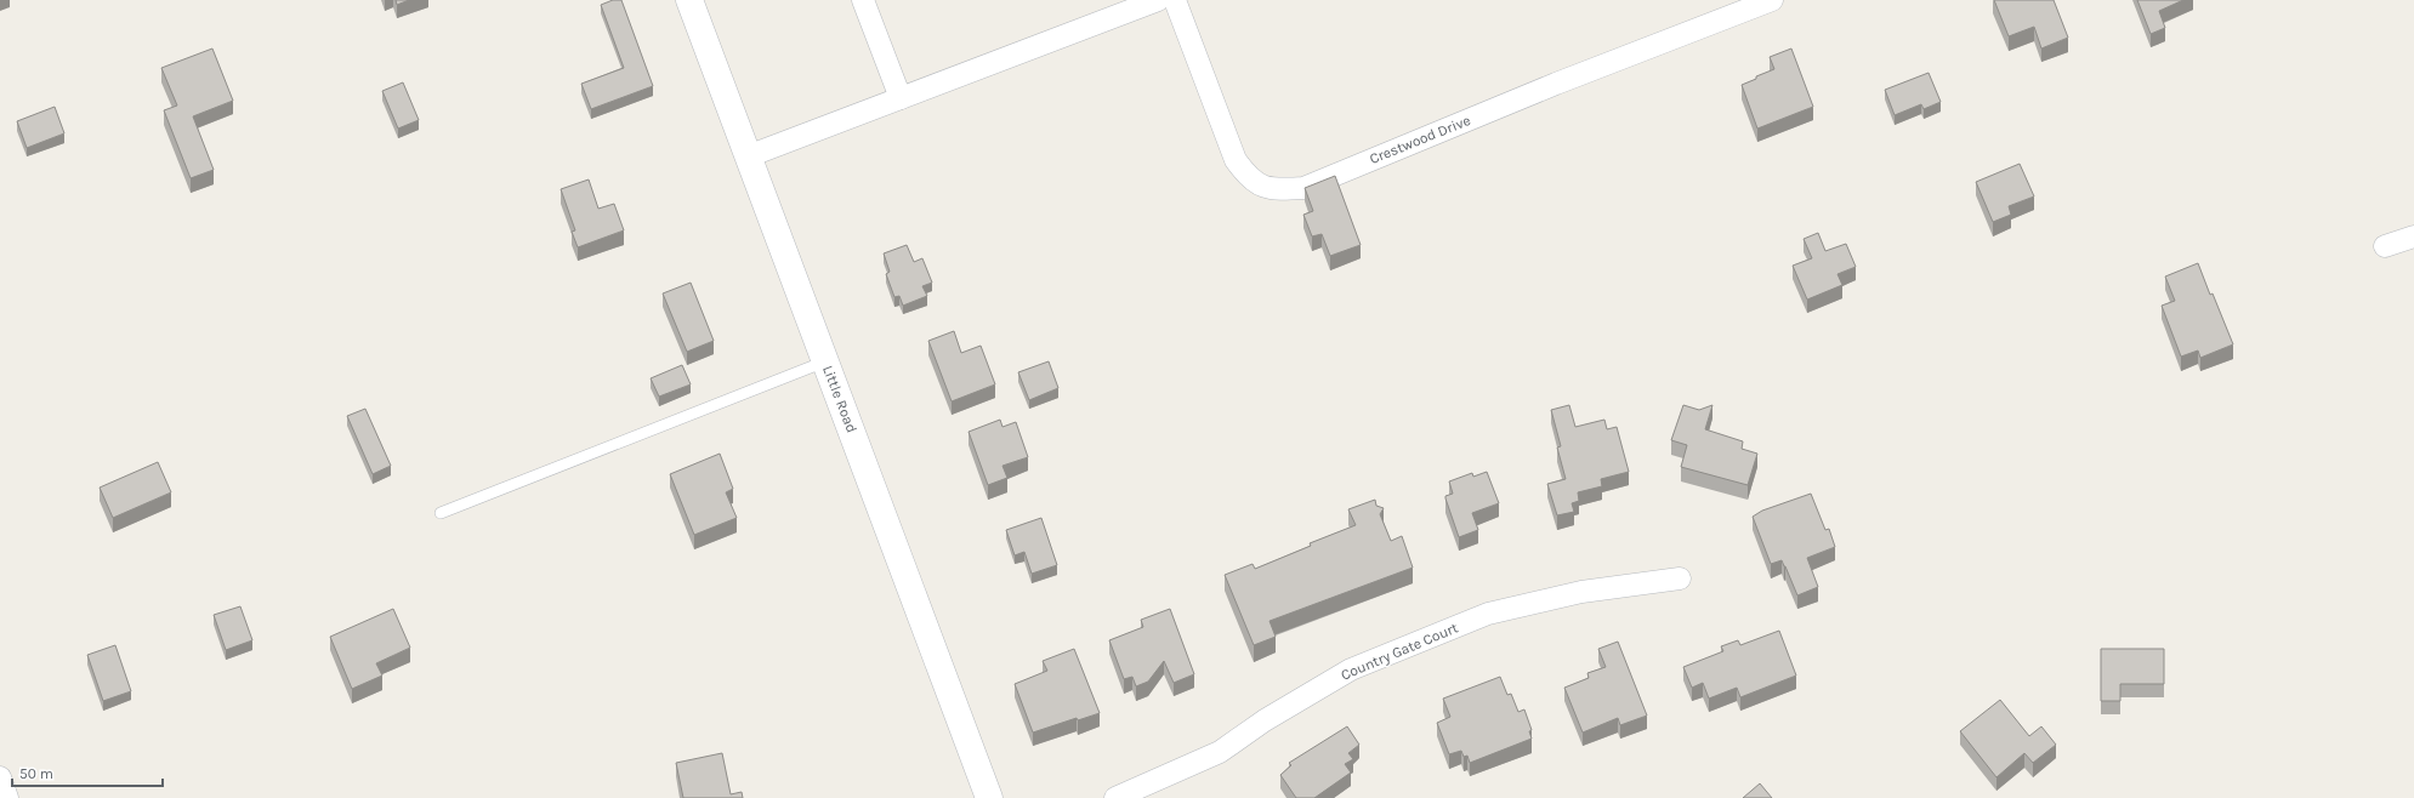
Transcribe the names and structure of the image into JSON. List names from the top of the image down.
{
  "streets": {
    "street": ["Crestwood Drive", "Little Road", "Country Gate Court"]
  },
  "scale_bar": "50 m"
}
